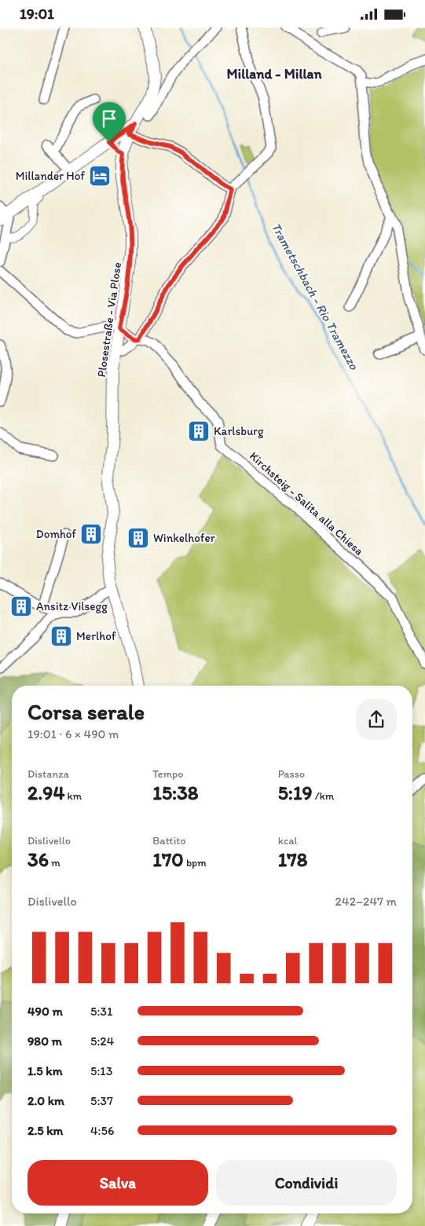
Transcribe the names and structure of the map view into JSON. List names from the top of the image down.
{
  "streets": {
    "street": ["Plosestraße - Via Plose", "Kirchsteig - Salita alla Chiesa"]
  },
  "crossings": [
    ["Plosestraße - Via Plose", "Kirchsteig - Salita alla Chiesa"]
  ],
  "districts": ["Milland - Millan"],
  "water": ["Trametschbach - Rio Tramezzo"],
  "places": {
    "hotel": ["Millander Hof"],
    "building": [
      "Karlsburg",
      "Domhof",
      "Winkelhofer",
      "Ansitz Vilsegg",
      "Merlhof"
    ]
  },
  "page": {
    "status": "19:01",
    "heading": ["Corsa serale", "19:01 · 6 × 490 m"],
    "stats": [
      ["Distanza", "2.94 km"],
      ["Tempo", "15:38"],
      ["Passo", "5:19 /km"],
      ["Dislivello", "36 m"],
      ["Battito", "170 bpm"],
      ["kcal", "178"]
    ],
    "chart": ["Dislivello", "242–247 m"],
    "list": [
      {
        "name": "490 m",
        "note": "5:31"
      },
      {
        "name": "980 m",
        "note": "5:24"
      },
      {
        "name": "1.5 km",
        "note": "5:13"
      },
      {
        "name": "2.0 km",
        "note": "5:37"
      },
      {
        "name": "2.5 km",
        "note": "4:56"
      }
    ],
    "buttons": ["Salva", "Condividi"]
  }
}
